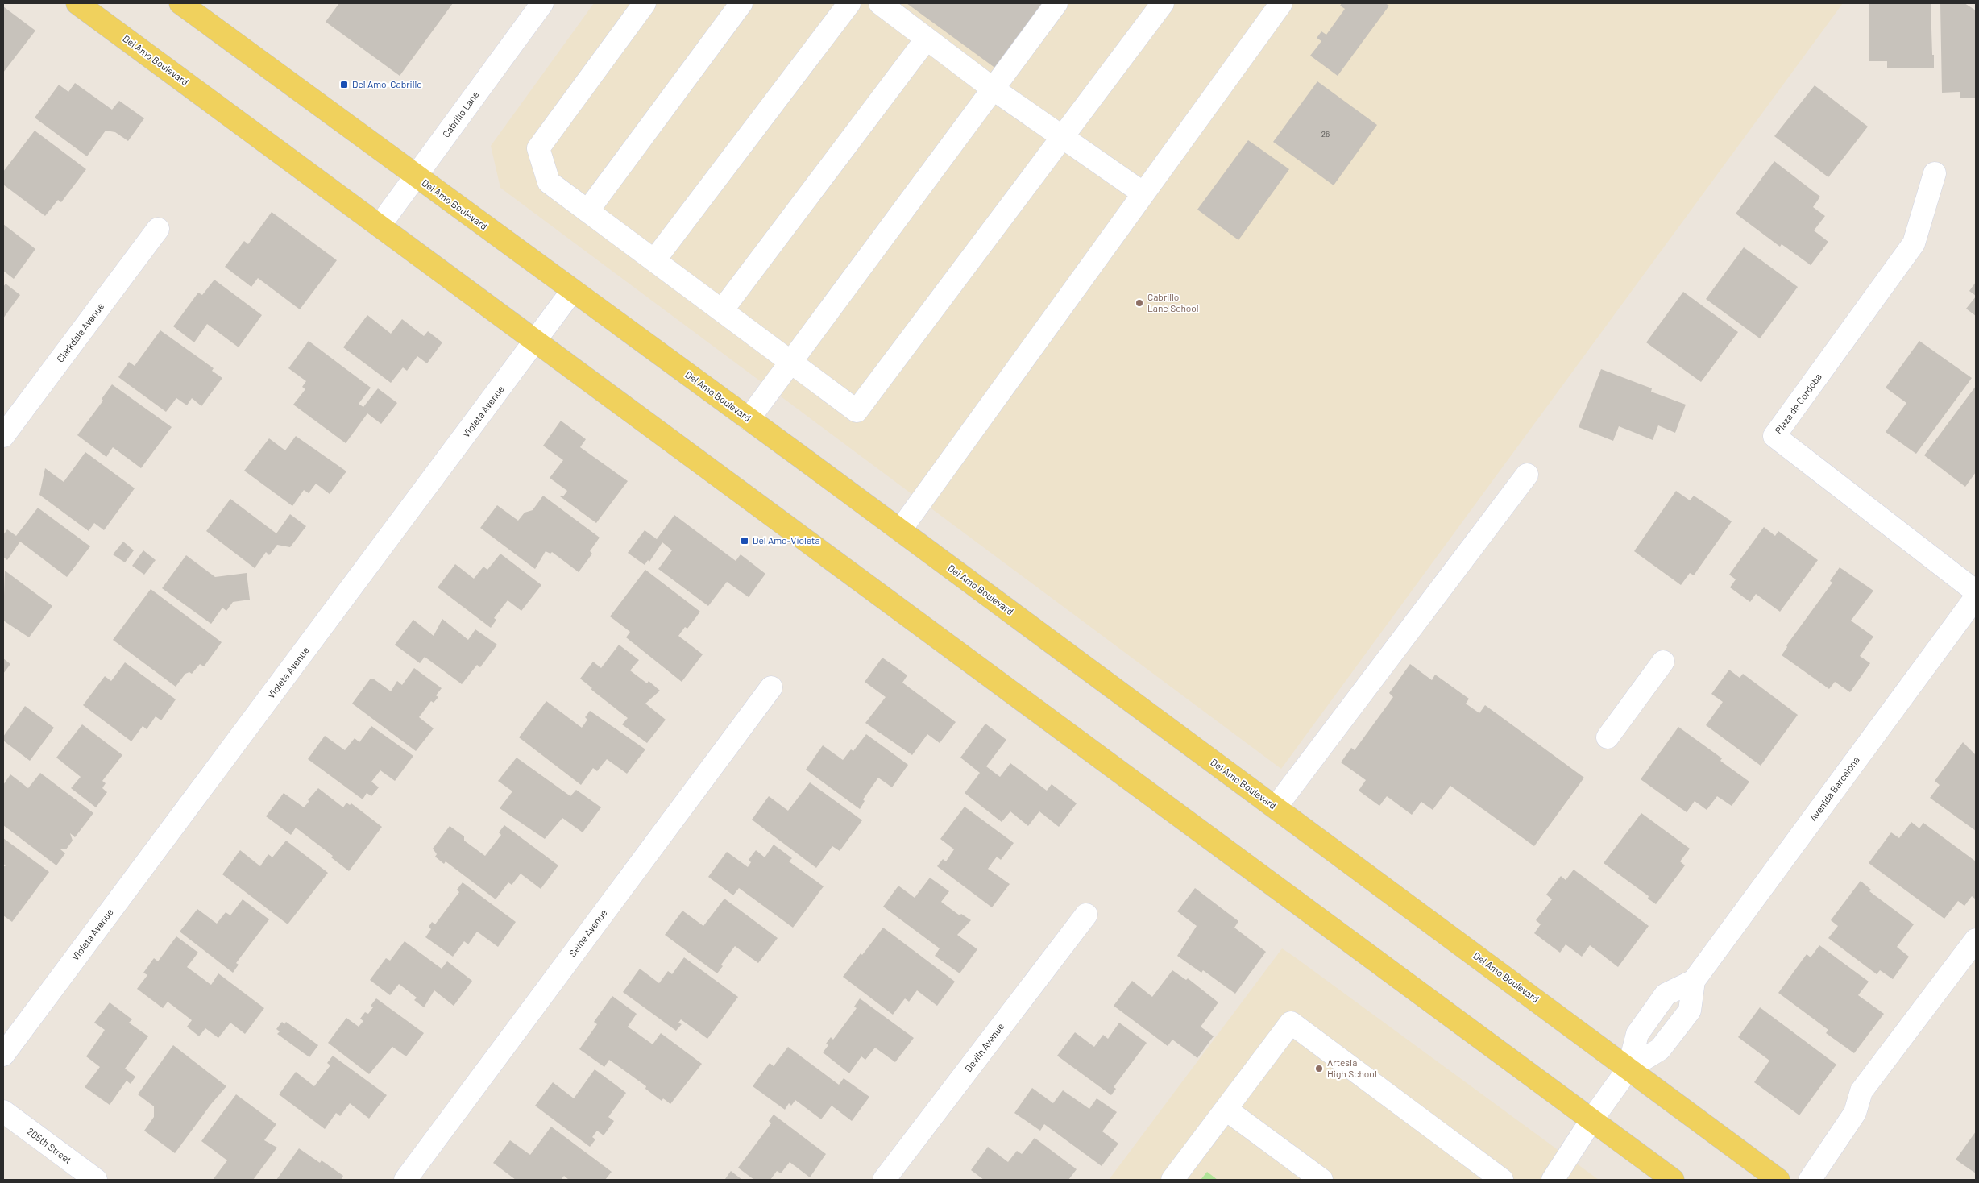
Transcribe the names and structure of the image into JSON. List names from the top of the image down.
{
  "streets": {
    "main road": ["Del Amo Boulevard"],
    "street": [
      "Cabrillo Lane",
      "Clarkdale Avenue",
      "Plaza de Cordoba",
      "Violeta Avenue",
      "Avenida Barcelona",
      "Seine Avenue",
      "Devlin Avenue",
      "205th Street"
    ]
  },
  "crossings": [
    ["Del Amo Boulevard", "Cabrillo Lane"],
    ["Del Amo Boulevard", "Violeta Avenue"],
    ["Del Amo Boulevard", "Avenida Barcelona"]
  ],
  "places": {
    "transit": ["Del Amo-Cabrillo", "Del Amo-Violeta"],
    "other": ["Cabrillo Lane School", "Artesia High School"]
  },
  "house_numbers": ["26"]
}
